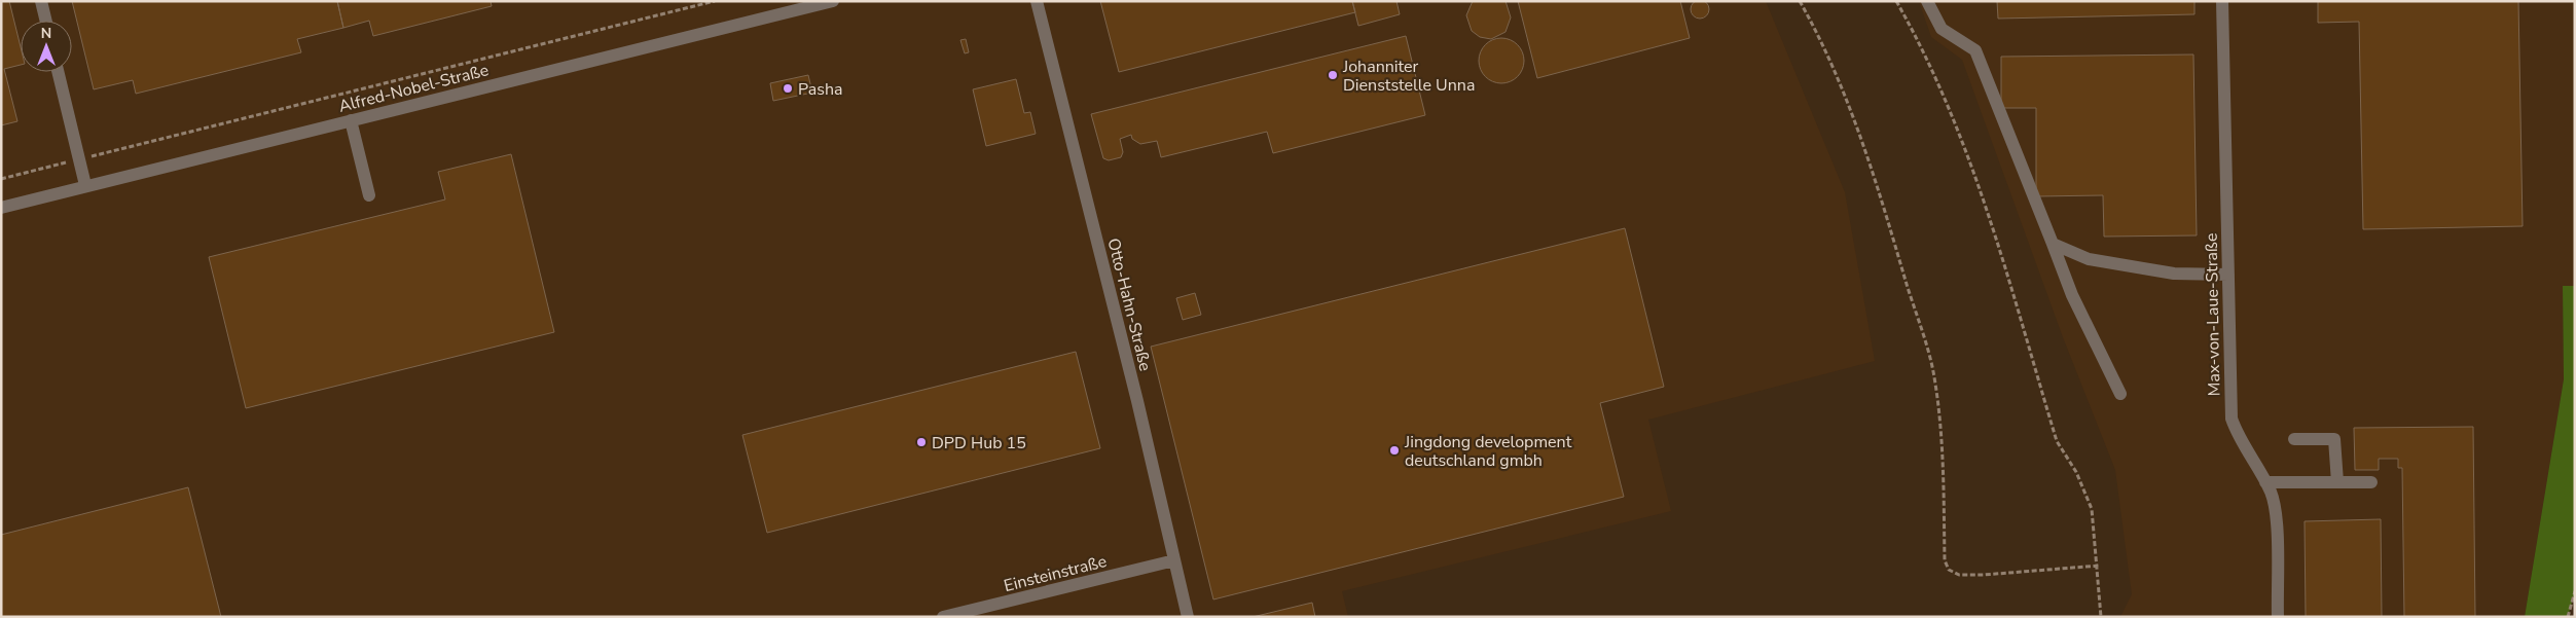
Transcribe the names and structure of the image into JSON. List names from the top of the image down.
{
  "streets": {
    "street": [
      "Alfred-Nobel-Straße",
      "Otto-Hahn-Straße",
      "Max-von-Laue-Straße",
      "Einsteinstraße"
    ]
  },
  "crossings": [
    ["Otto-Hahn-Straße", "Einsteinstraße"]
  ],
  "places": [
    "Johanniter Dienststelle Unna",
    "Pasha",
    "DPD Hub 15",
    "Jingdong development deutschland gmbh"
  ],
  "north": "top"
}
